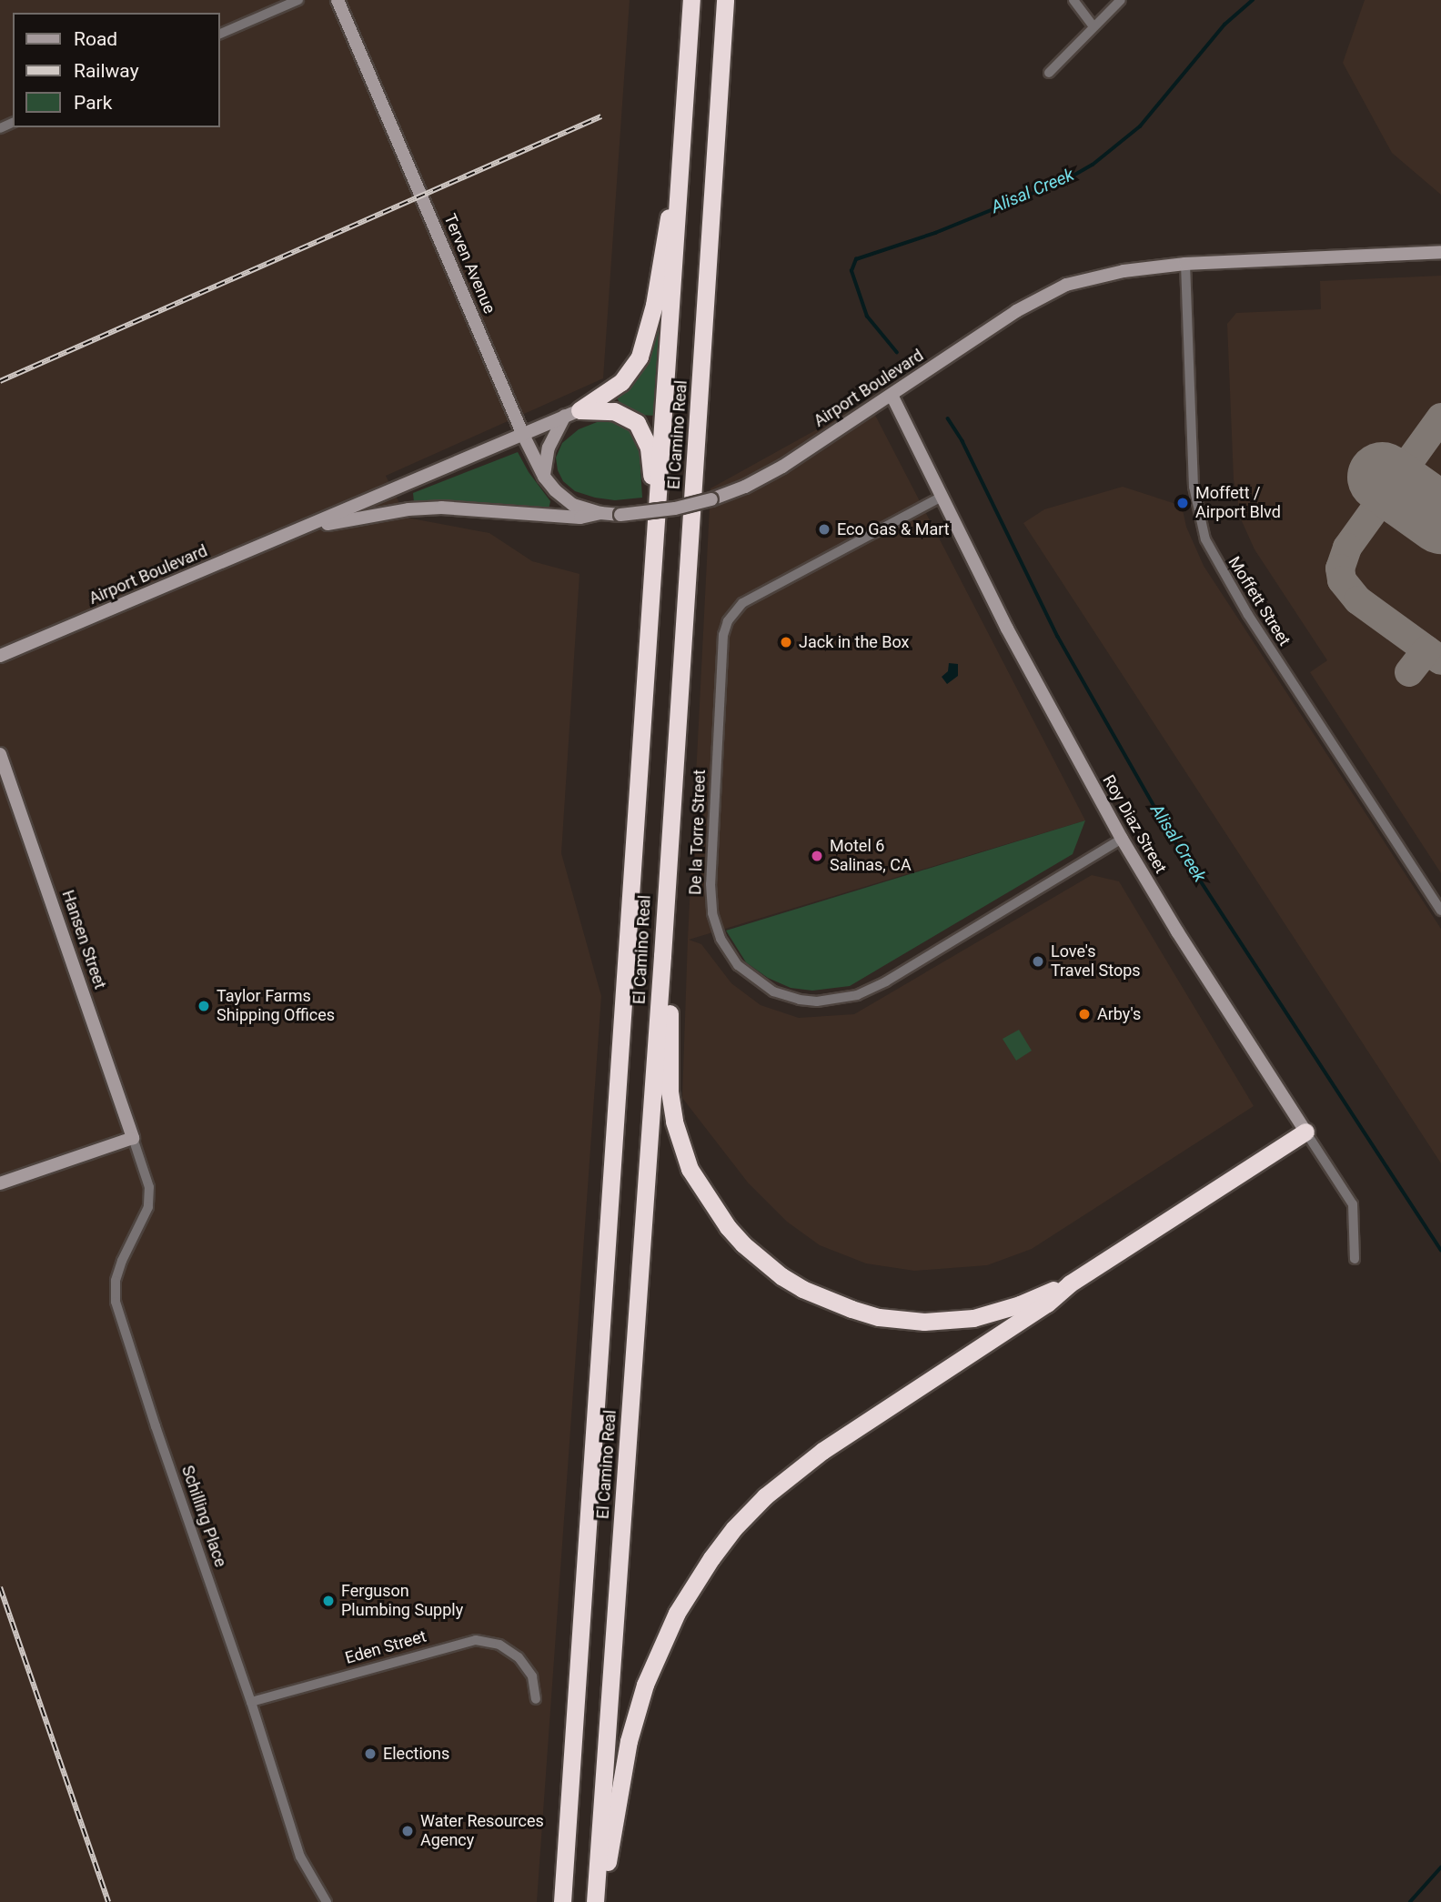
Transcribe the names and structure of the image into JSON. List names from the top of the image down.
{
  "streets": {
    "highway": ["El Camino Real"],
    "main road": [
      "Terven Avenue",
      "Airport Boulevard",
      "Roy Diaz Street",
      "Hansen Street"
    ],
    "street": [
      "Moffett Street",
      "De la Torre Street",
      "Schilling Place",
      "Eden Street"
    ]
  },
  "crossings": [
    ["Terven Avenue", "Airport Boulevard"],
    ["Airport Boulevard", "Moffett Street"],
    ["Airport Boulevard", "Roy Diaz Street"],
    ["Roy Diaz Street", "De la Torre Street"],
    ["Hansen Street", "Schilling Place"],
    ["Schilling Place", "Eden Street"]
  ],
  "water": ["Alisal Creek"],
  "places": [
    "Moffett / Airport Blvd",
    "Eco Gas & Mart",
    "Jack in the Box",
    "Motel 6 Salinas, CA",
    "Love's Travel Stops",
    "Taylor Farms Shipping Offices",
    "Arby's",
    "Ferguson Plumbing Supply",
    "Elections",
    "Water Resources Agency"
  ],
  "legend": ["Road", "Railway", "Park"]
}
